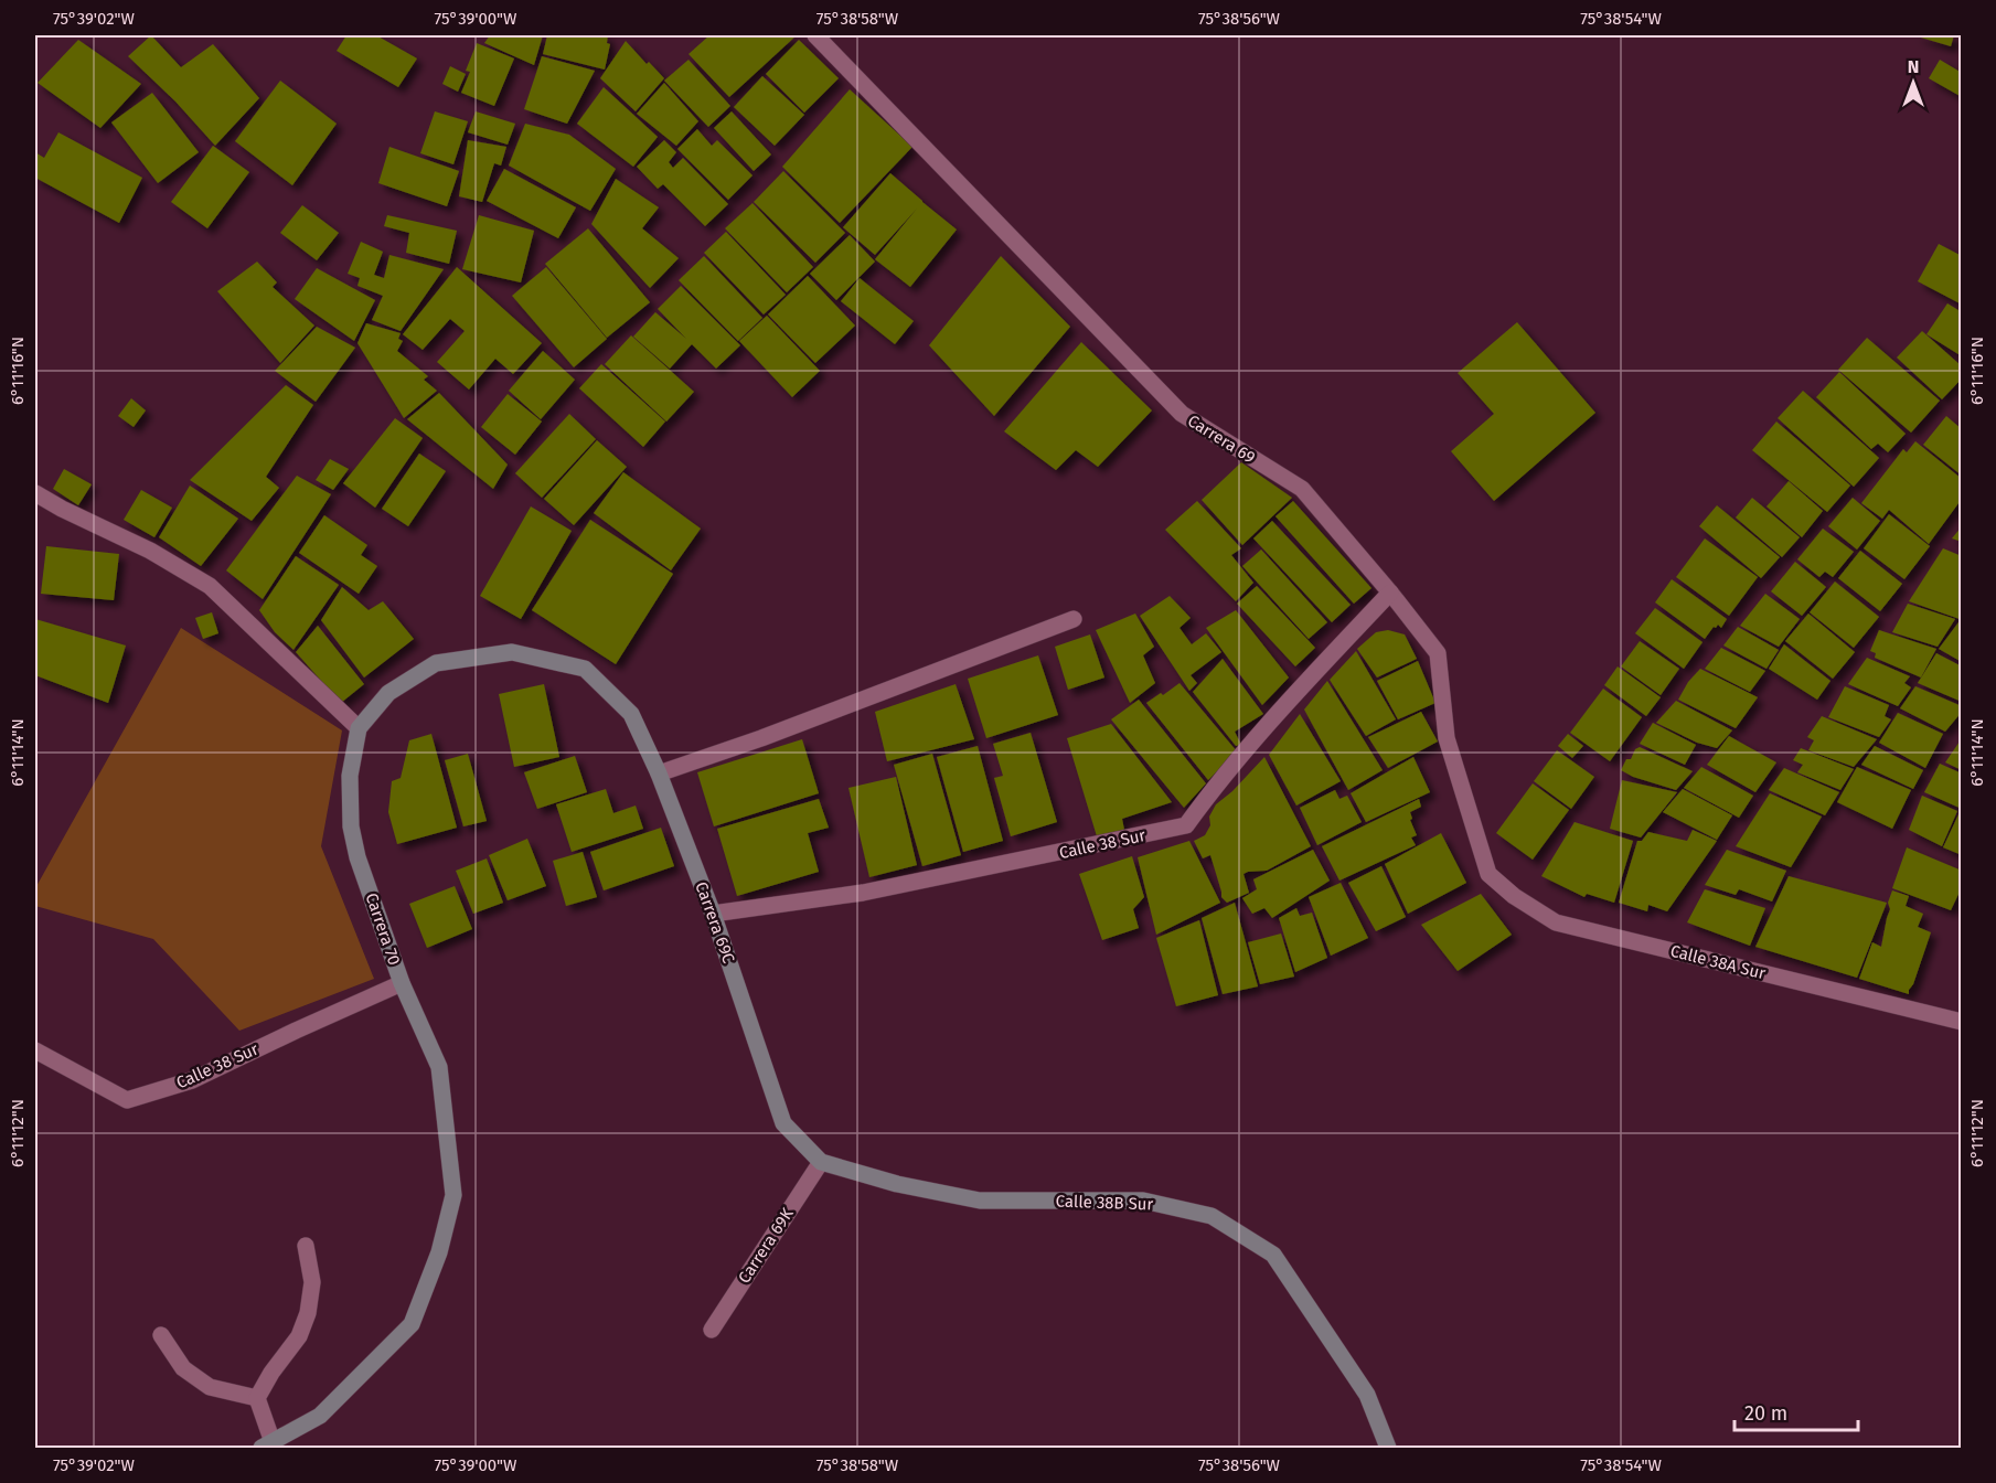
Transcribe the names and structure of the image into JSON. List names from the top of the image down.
{
  "streets": {
    "main road": ["Carrera 69C", "Carrera 70", "Calle 38B Sur"],
    "street": [
      "Carrera 69",
      "Calle 38 Sur",
      "Calle 38A Sur",
      "Carrera 69K"
    ]
  },
  "crossings": [
    ["Carrera 69", "Calle 38 Sur"],
    ["Carrera 69", "Calle 38A Sur"],
    ["Calle 38 Sur", "Carrera 69C"],
    ["Calle 38 Sur", "Carrera 70"],
    ["Carrera 69C", "Carrera 70"],
    ["Carrera 69C", "Calle 38B Sur"],
    ["Carrera 69C", "Carrera 69K"],
    ["Calle 38B Sur", "Carrera 69K"]
  ],
  "scale_bar": "20 m",
  "north": "top",
  "coordinates": [
    "75°39'02\"W",
    "75°39'00\"W",
    "75°38'58\"W",
    "75°38'56\"W",
    "75°38'54\"W",
    "6°11'16\"N",
    "6°11'14\"N",
    "6°11'12\"N"
  ]
}
